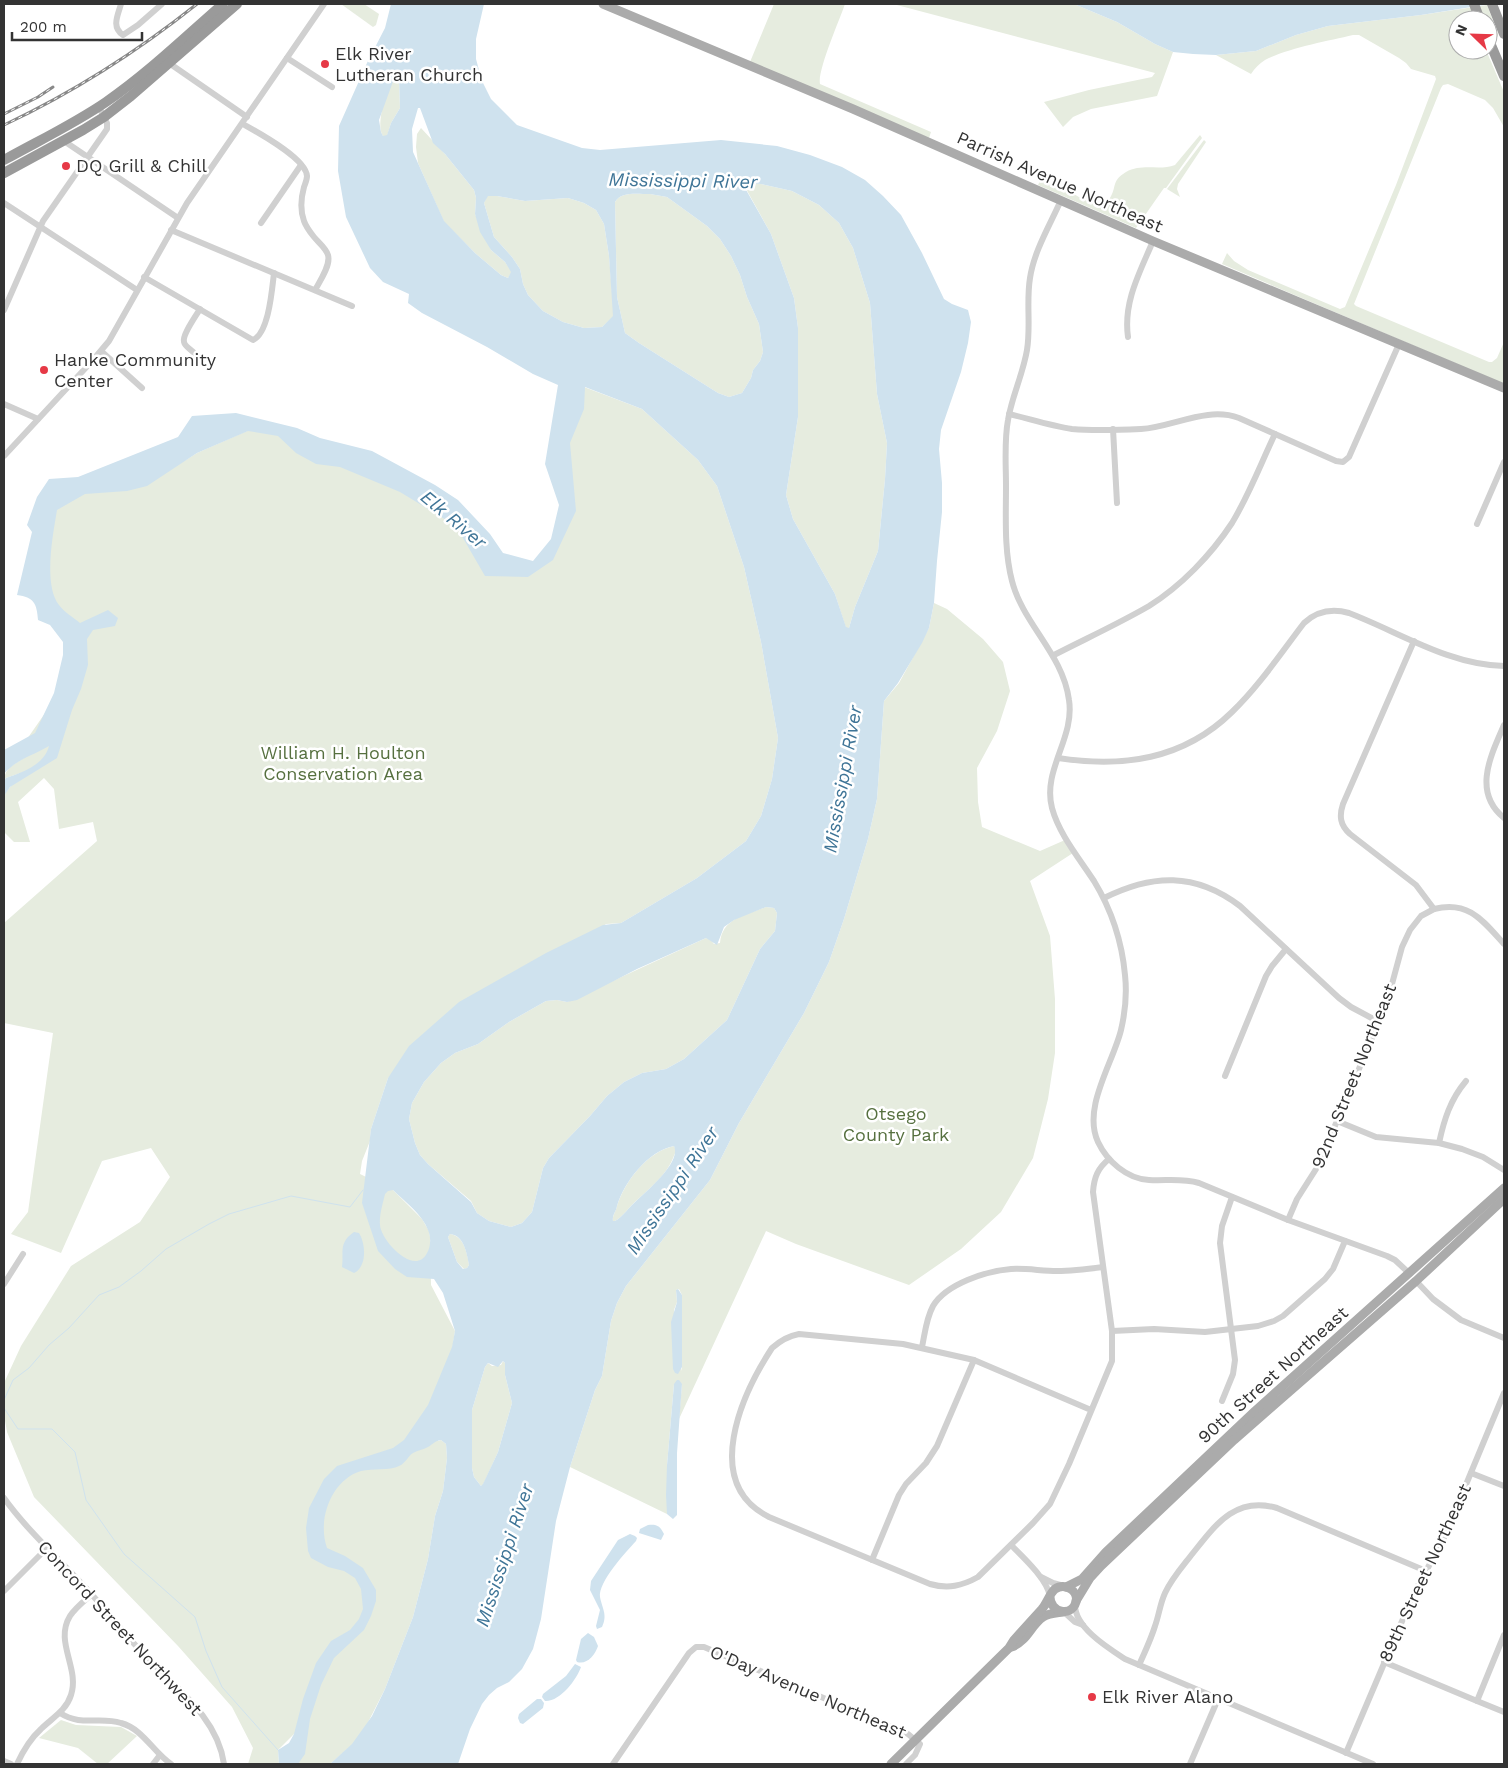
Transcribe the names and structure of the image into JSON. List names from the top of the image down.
{
  "streets": {
    "main road": ["Parrish Avenue Northeast", "90th Street Northeast"],
    "street": [
      "92nd Street Northeast",
      "89th Street Northeast",
      "Concord Street Northwest",
      "O'Day Avenue Northeast"
    ]
  },
  "water": ["Mississippi River", "Elk River"],
  "parks": ["William H. Houlton Conservation Area", "Otsego County Park"],
  "places": [
    "Elk River Lutheran Church",
    "DQ Grill & Chill",
    "Hanke Community Center",
    "Elk River Alano"
  ],
  "scale_bar": "200 m",
  "north": "top left"
}
